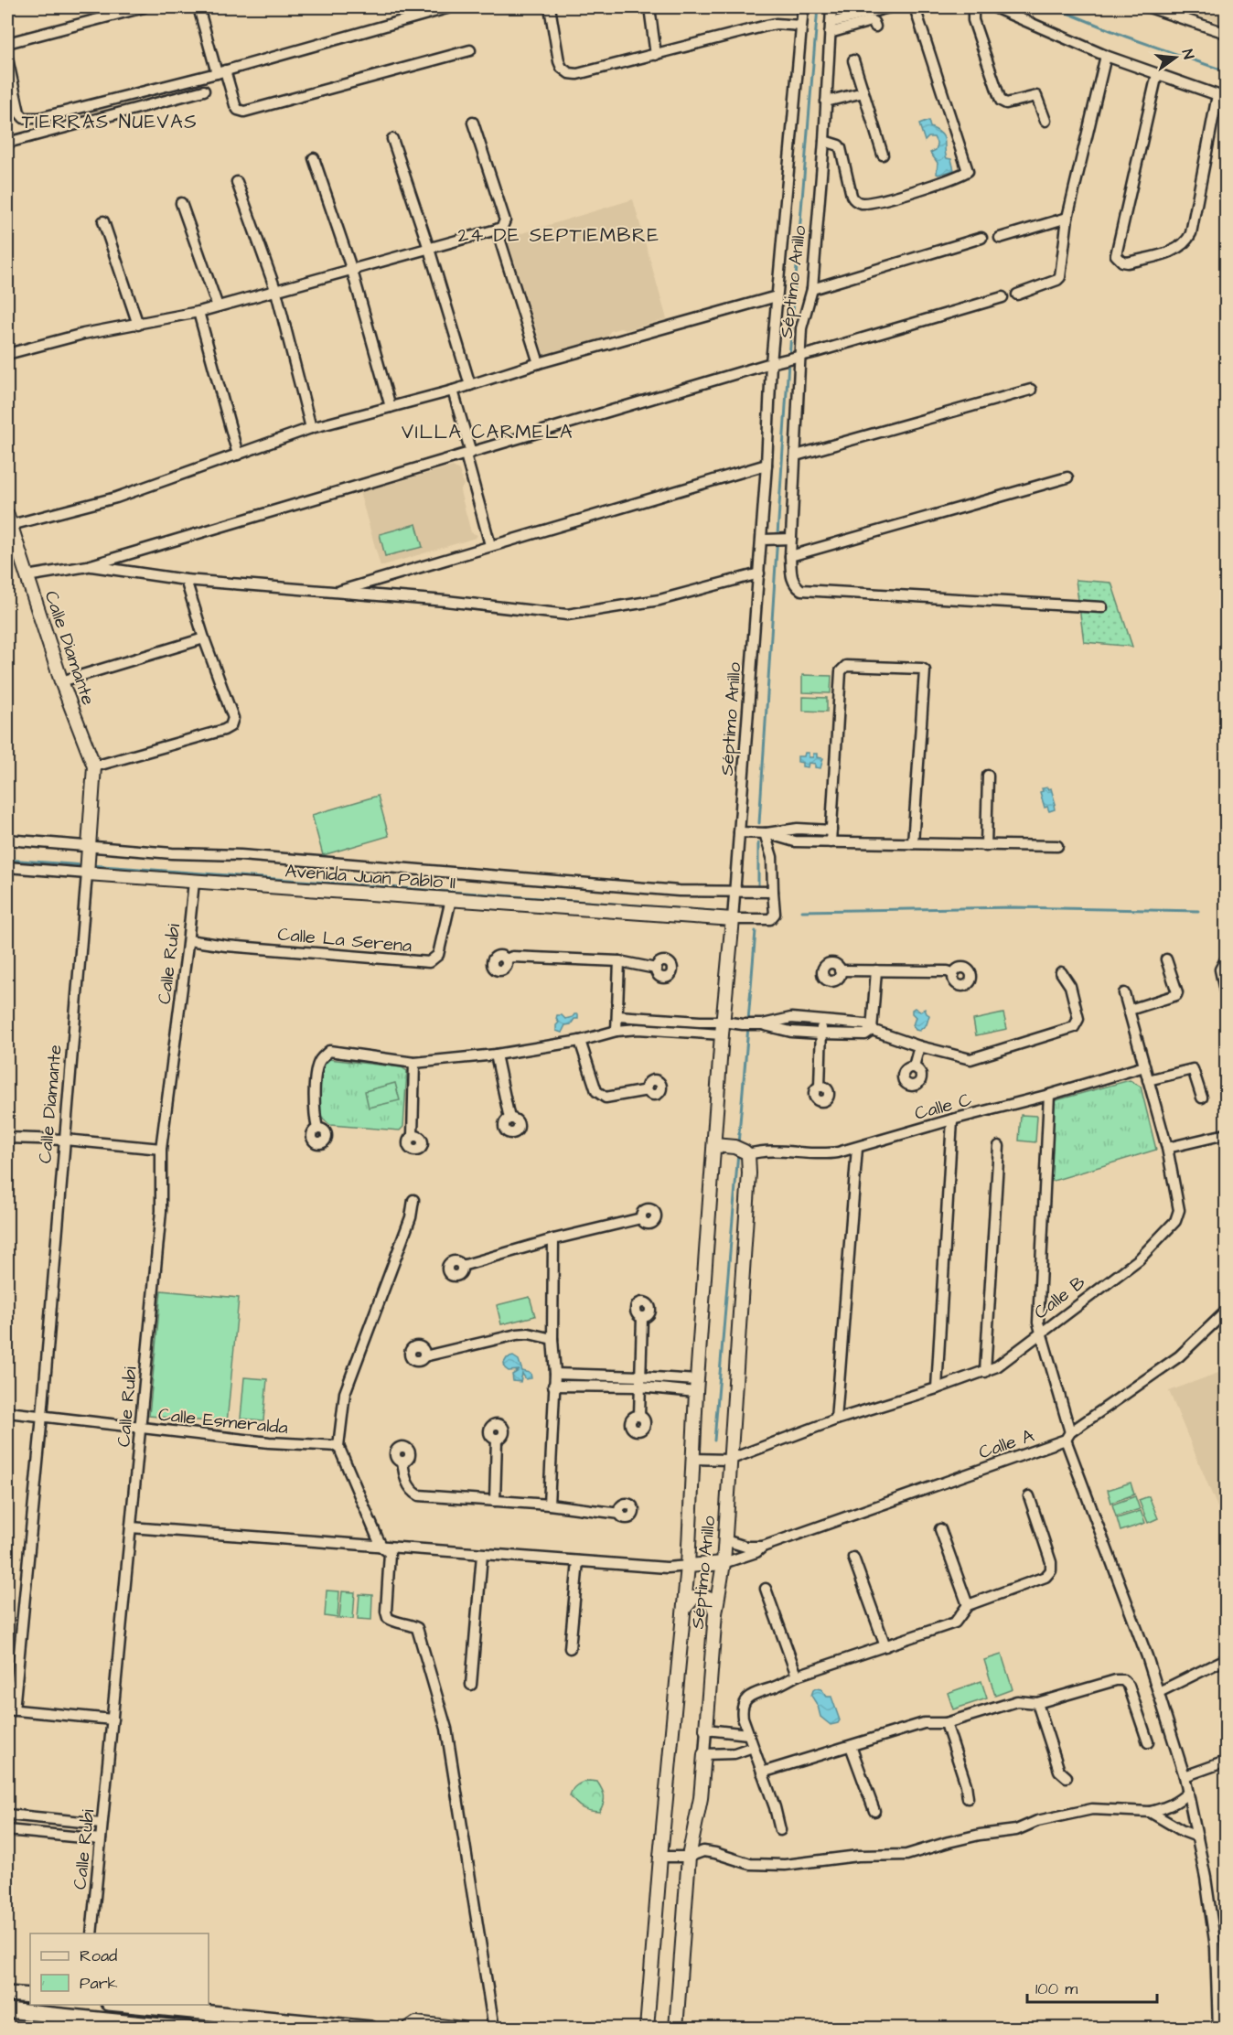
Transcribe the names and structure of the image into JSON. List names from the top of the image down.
{
  "streets": {
    "main road": ["Séptimo Anillo", "Calle Diamante", "Avenida Juan Pablo II"],
    "street": [
      "Calle La Serena",
      "Calle Rubi",
      "Calle C",
      "Calle B",
      "Calle Esmeralda",
      "Calle A"
    ]
  },
  "crossings": [
    ["Séptimo Anillo", "Avenida Juan Pablo II"],
    ["Séptimo Anillo", "Calle C"],
    ["Séptimo Anillo", "Calle B"],
    ["Séptimo Anillo", "Calle A"],
    ["Calle Diamante", "Avenida Juan Pablo II"],
    ["Calle Diamante", "Calle Esmeralda"],
    ["Avenida Juan Pablo II", "Calle La Serena"],
    ["Avenida Juan Pablo II", "Calle Rubi"],
    ["Calle La Serena", "Calle Rubi"],
    ["Calle Rubi", "Calle Esmeralda"],
    ["Calle C", "Calle B"]
  ],
  "districts": ["TIERRAS NUEVAS", "24 DE SEPTIEMBRE", "VILLA CARMELA"],
  "legend": ["Road", "Park"],
  "scale_bar": "100 m",
  "north": "right"
}
